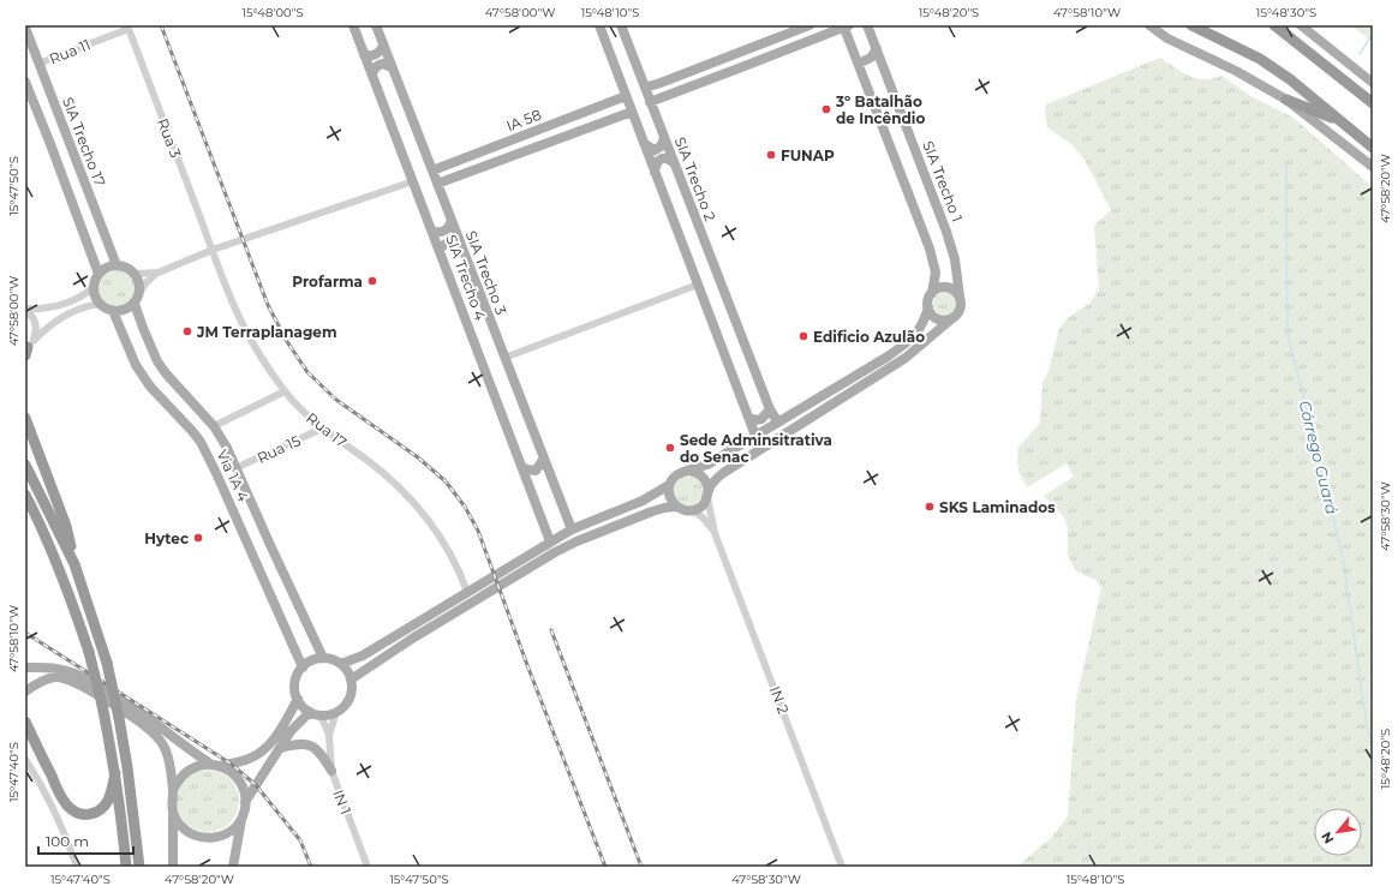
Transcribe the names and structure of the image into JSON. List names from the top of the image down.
{
  "streets": {
    "main road": [
      "IA 58",
      "SIA Trecho 17",
      "SIA Trecho 2",
      "SIA Trecho 1",
      "SIA Trecho 3",
      "SIA Trecho 4",
      "Via 1A 4"
    ],
    "street": [
      "Rua 11",
      "Rua 3",
      "Rua 17",
      "Rua 15",
      "IN 2",
      "IN 1"
    ]
  },
  "crossings": [
    ["Rua 11", "Rua 3"],
    ["Rua 11", "SIA Trecho 17"],
    ["IA 58", "SIA Trecho 3"],
    ["Rua 3", "Rua 17"],
    ["SIA Trecho 17", "Via 1A 4"],
    ["Rua 17", "Rua 15"],
    ["Rua 15", "Via 1A 4"],
    ["Via 1A 4", "IN 1"]
  ],
  "water": ["Córrego Guará"],
  "places": [
    "3º Batalhão de Incêndio",
    "FUNAP",
    "Profarma",
    "JM Terraplanagem",
    "Edificio Azulão",
    "Sede Adminsitrativa do Senac",
    "SKS Laminados",
    "Hytec"
  ],
  "scale_bar": "100 m",
  "north": "bottom left",
  "coordinates": [
    "15°48'00\"S",
    "47°58'00\"W",
    "15°48'10\"S",
    "15°48'20\"S",
    "47°58'10\"W",
    "15°48'30\"S",
    "15°47'50\"S",
    "47°58'20\"W",
    "47°58'30\"W",
    "15°47'40\"S"
  ]
}
